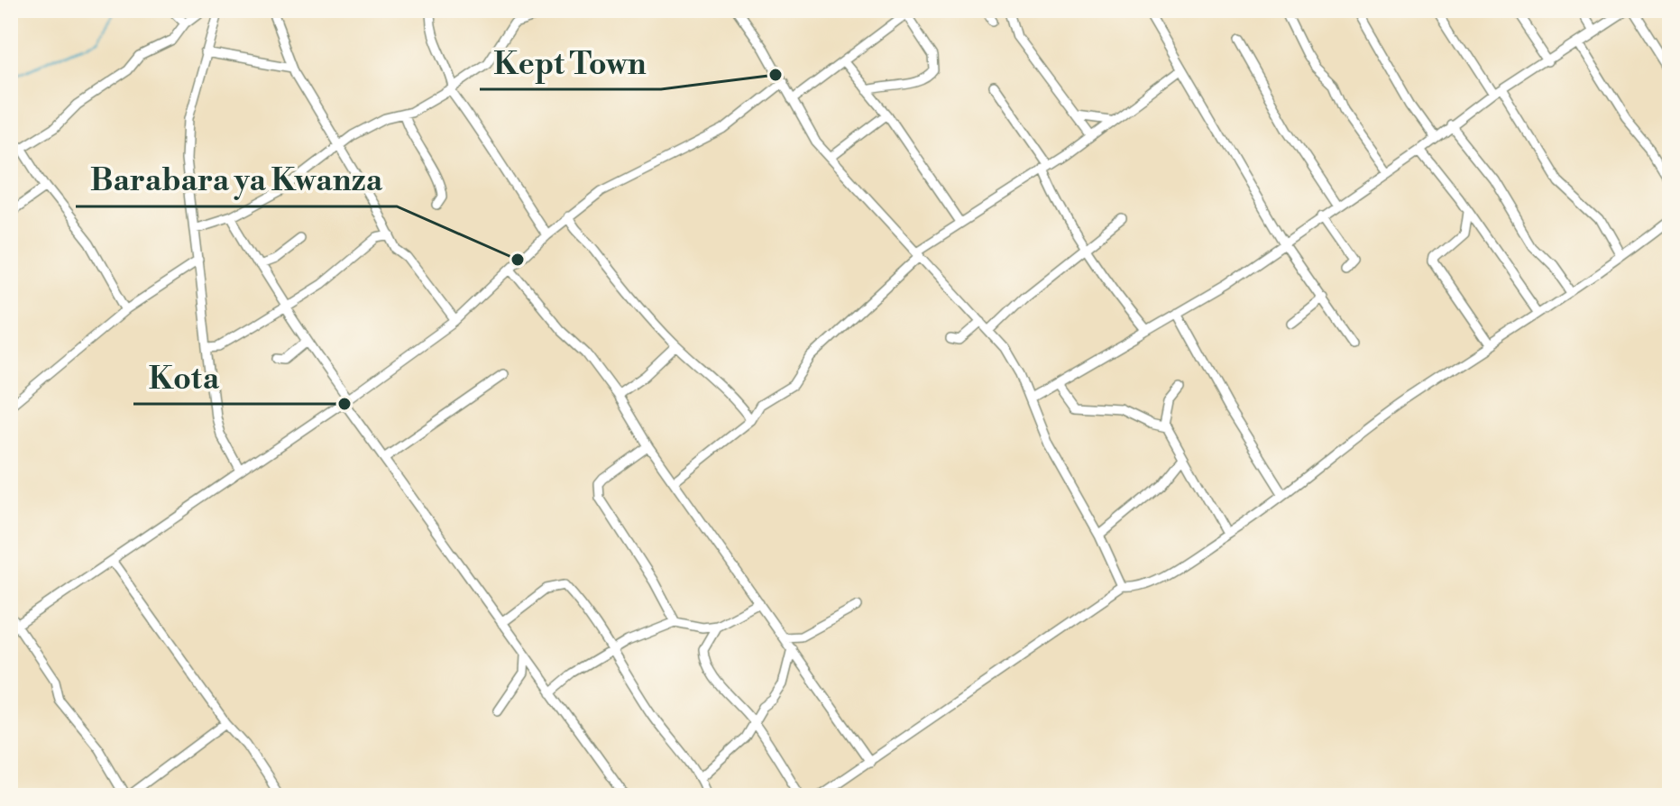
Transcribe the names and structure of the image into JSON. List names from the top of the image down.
{
  "places": ["Kept Town", "Barabara ya Kwanza", "Kota"]
}
